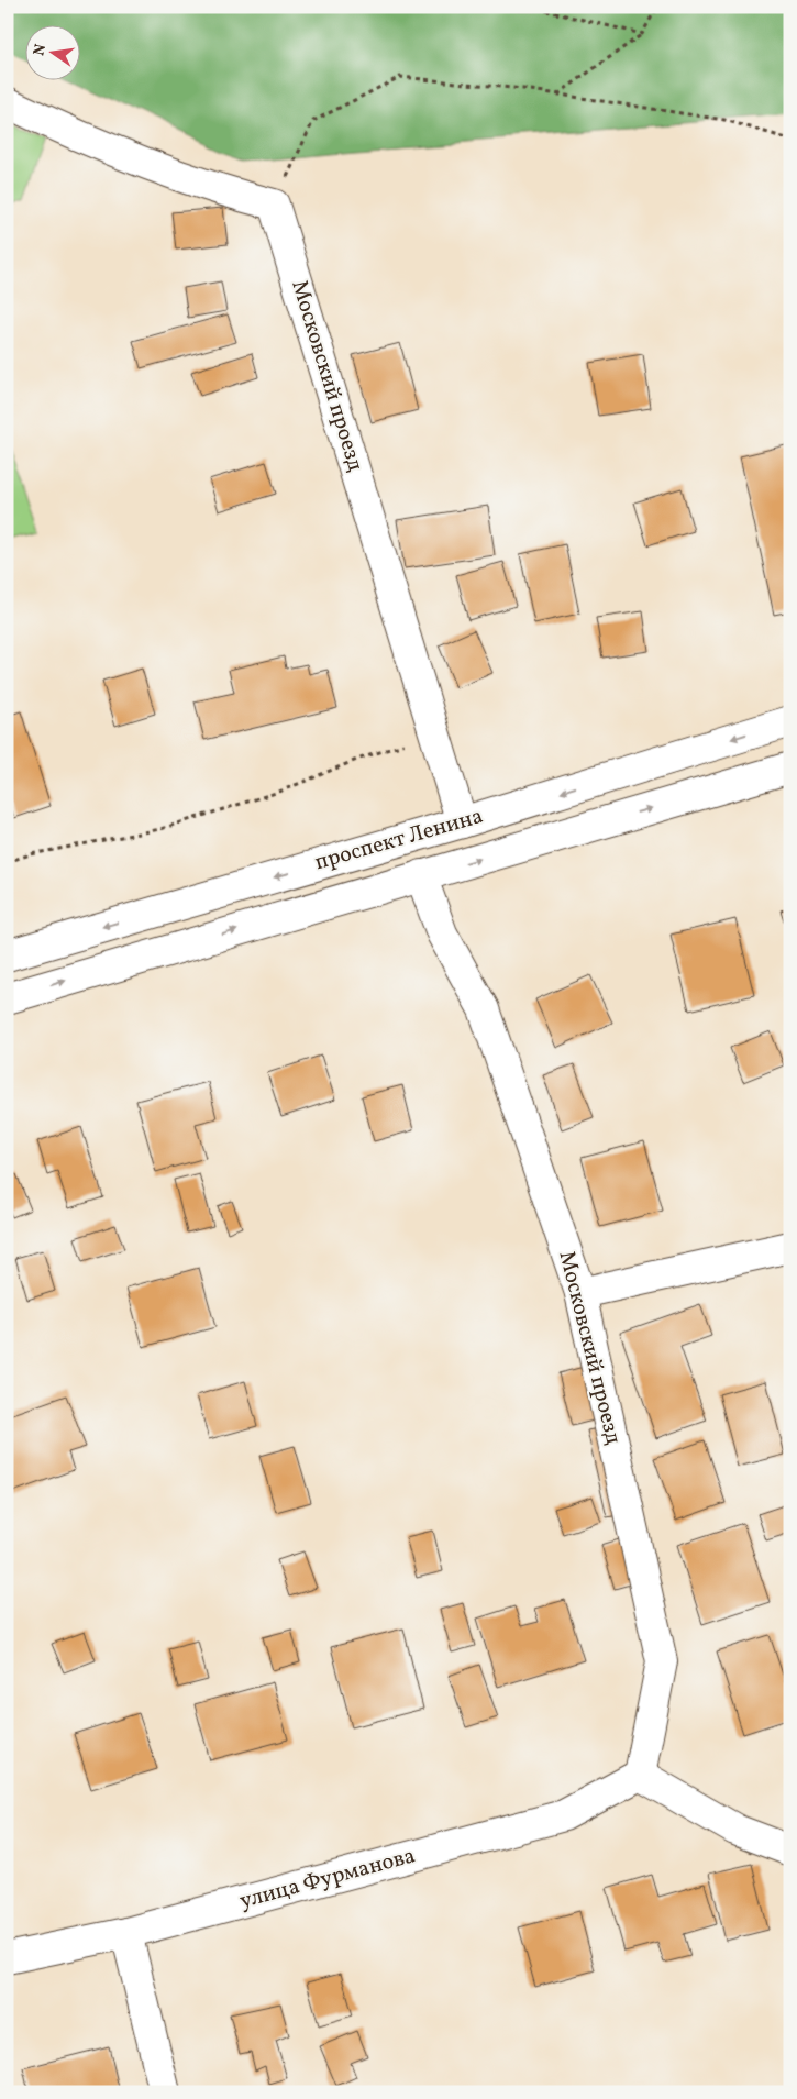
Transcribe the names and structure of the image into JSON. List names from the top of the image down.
{
  "streets": {
    "street": ["Московский проезд", "проспект Ленина", "улица Фурманова"]
  },
  "crossings": [
    ["Московский проезд", "проспект Ленина"],
    ["Московский проезд", "улица Фурманова"]
  ],
  "north": "left"
}
